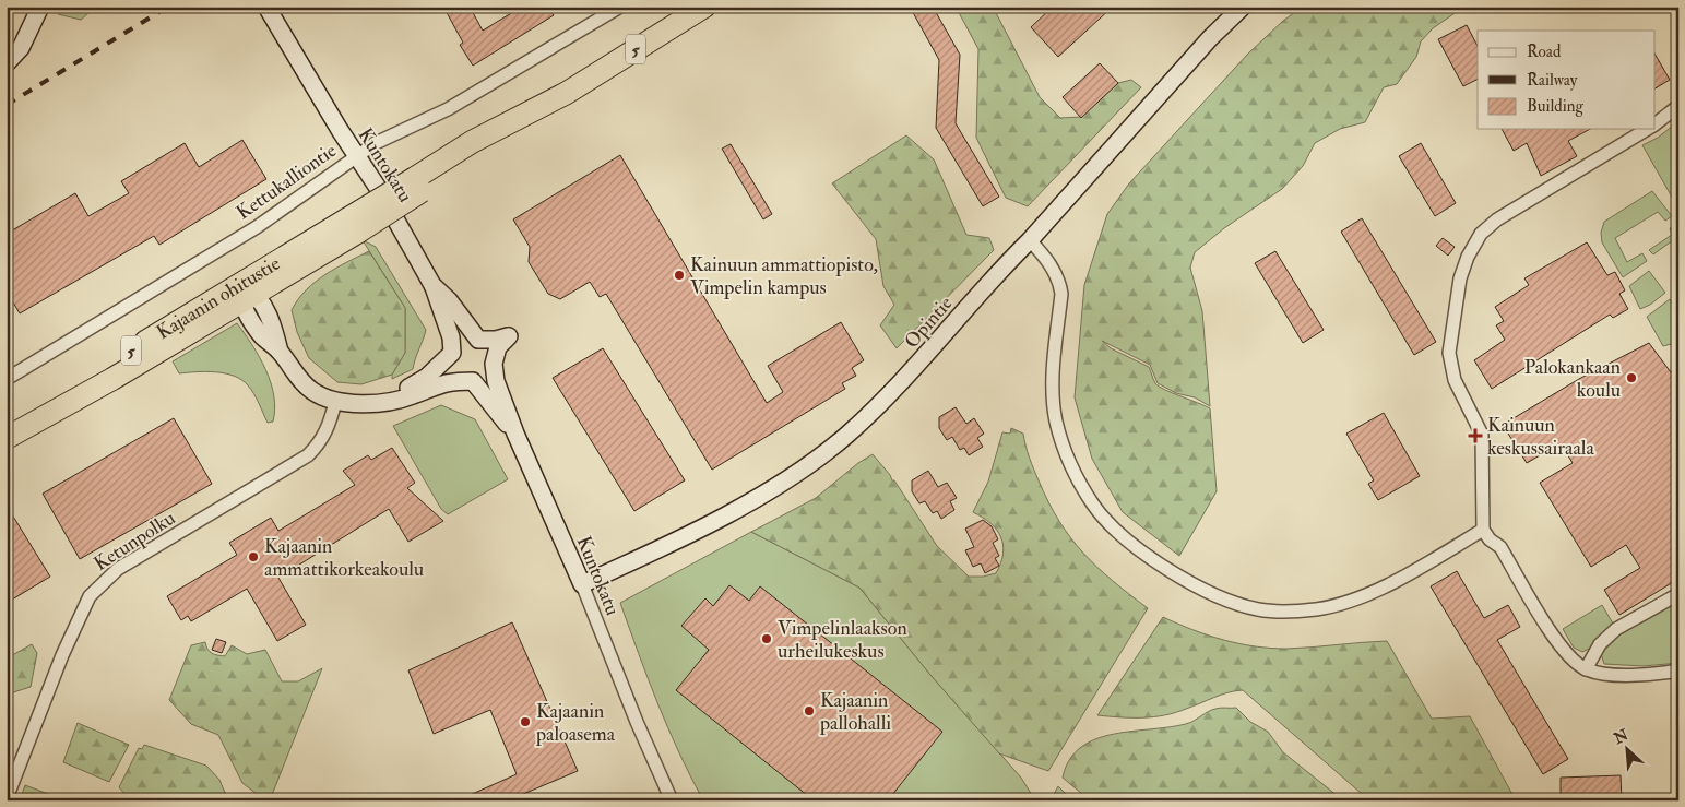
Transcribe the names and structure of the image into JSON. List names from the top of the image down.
{
  "streets": {
    "highway": ["5", "Kajaanin ohitustie"],
    "street": [
      "Kuntokatu",
      "Kettukalliontie",
      "Opintie",
      "Ketunpolku"
    ]
  },
  "crossings": [
    ["Kuntokatu", "Kettukalliontie"],
    ["Kuntokatu", "Opintie"]
  ],
  "places": {
    "other": [
      "Kainuun ammattiopisto, Vimpelin kampus",
      "Palokankaan koulu",
      "Kajaanin ammattikorkeakoulu",
      "Vimpelinlaakson urheilukeskus",
      "Kajaanin pallohalli",
      "Kajaanin paloasema"
    ],
    "health": ["Kainuun keskussairaala"]
  },
  "legend": ["Road", "Railway", "Building"],
  "north": "top left"
}
